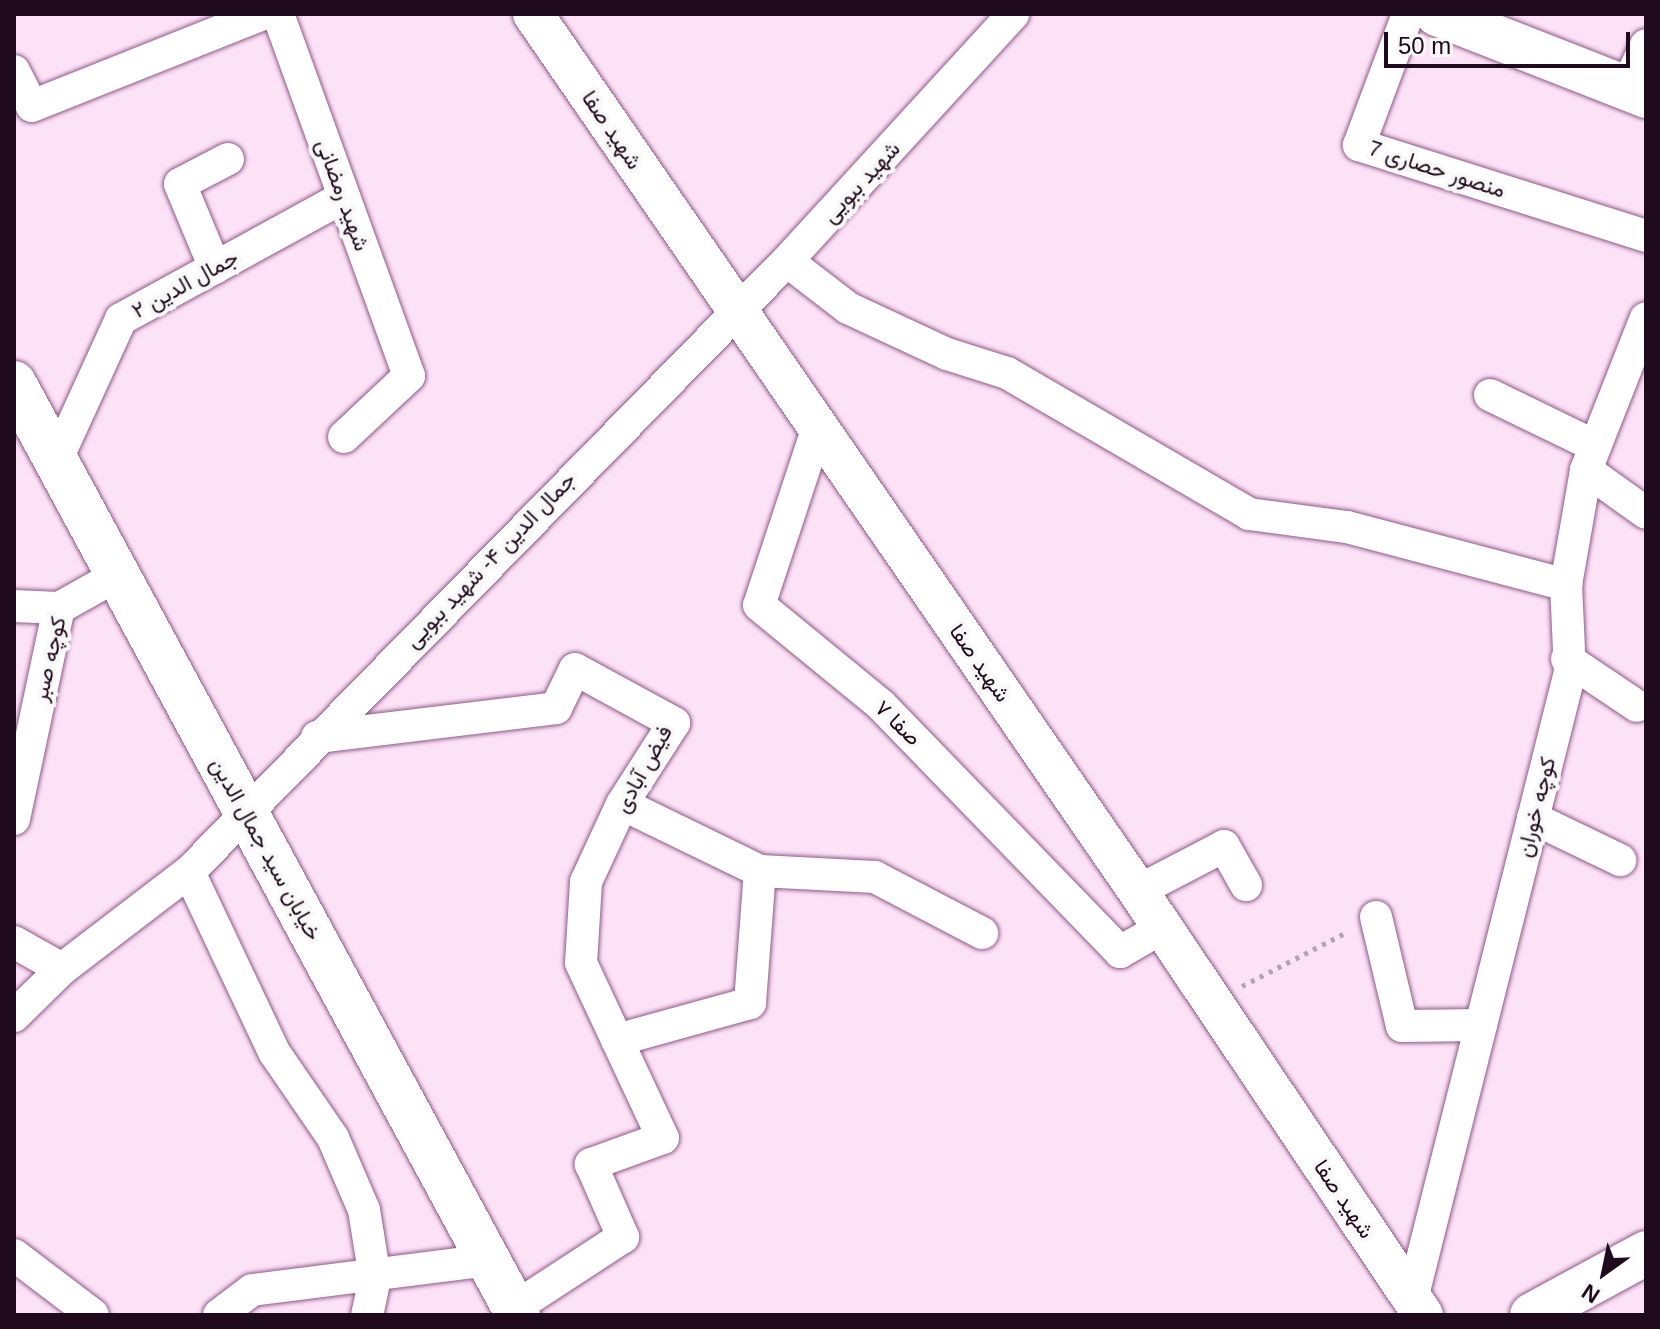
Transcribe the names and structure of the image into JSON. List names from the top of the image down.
{
  "streets": {
    "main road": ["خیابان سید جمال الدین"],
    "street": [
      "شهید صفا",
      "منصور حصاری 7",
      "شهید ببویی",
      "شهید رمضانی",
      "جمال الدین ۲",
      "جمال الدین ۴- شهید ببویی",
      "کوچه صبر",
      "صفا ۷",
      "فیض آبادی",
      "کوچه خوران"
    ]
  },
  "crossings": [
    ["شهید صفا", "شهید ببویی"],
    ["شهید صفا", "جمال الدین ۴- شهید ببویی"],
    ["شهید صفا", "صفا ۷"],
    ["شهید صفا", "کوچه خوران"],
    ["شهید ببویی", "جمال الدین ۴- شهید ببویی"],
    ["شهید رمضانی", "جمال الدین ۲"],
    ["جمال الدین ۲", "خیابان سید جمال الدین"],
    ["جمال الدین ۴- شهید ببویی", "فیض آبادی"],
    ["جمال الدین ۴- شهید ببویی", "خیابان سید جمال الدین"],
    ["کوچه صبر", "خیابان سید جمال الدین"],
    ["فیض آبادی", "خیابان سید جمال الدین"]
  ],
  "scale_bar": "50 m",
  "north": "bottom left"
}
